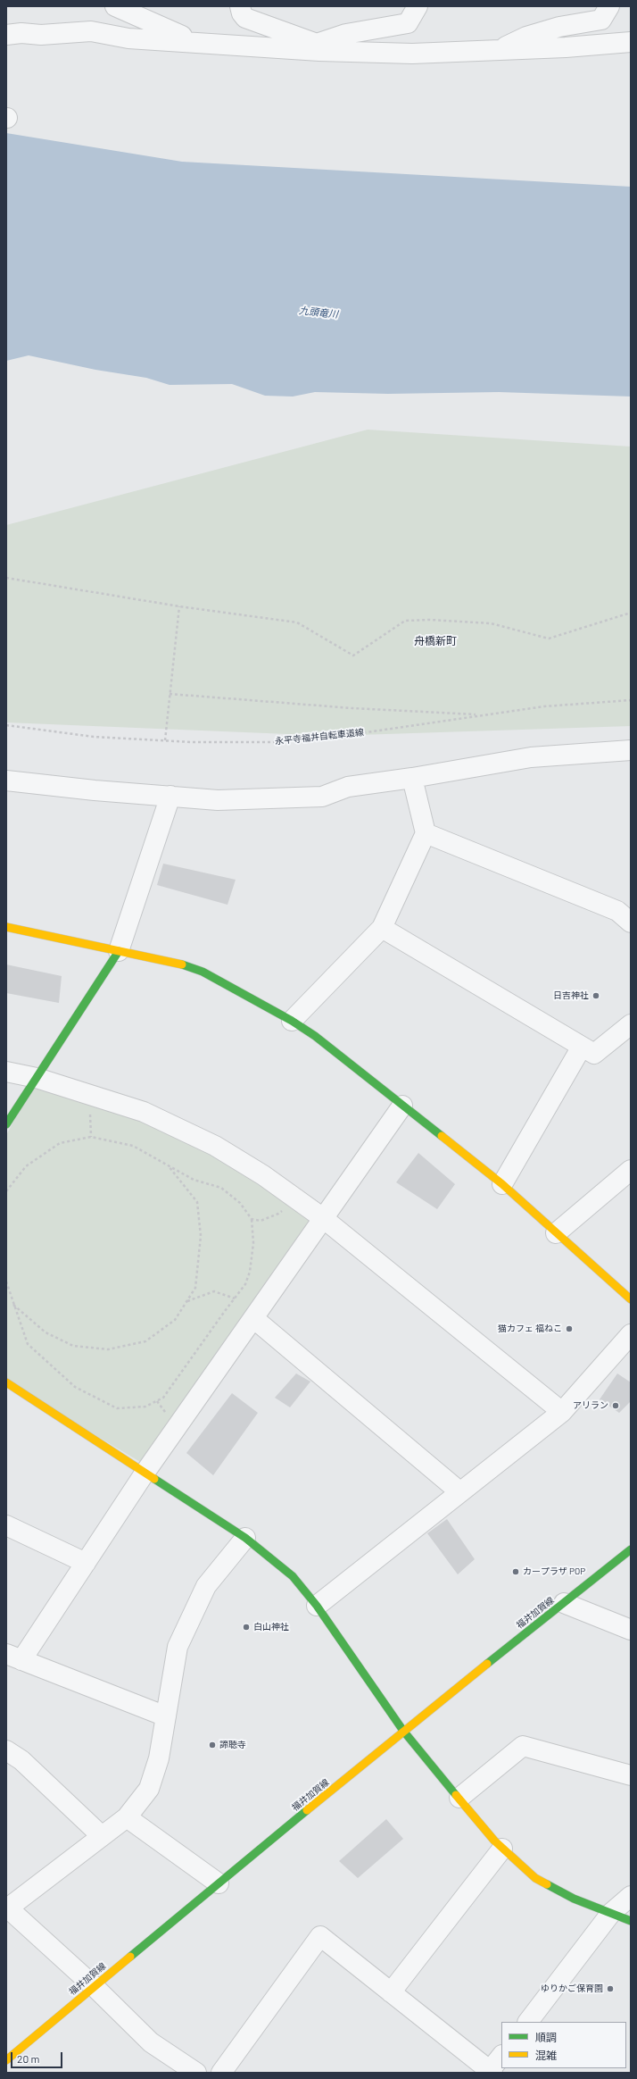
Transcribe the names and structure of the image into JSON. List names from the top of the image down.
{
  "streets": {
    "street": ["福井加賀線"],
    "path": ["永平寺福井自転車道線"]
  },
  "districts": ["舟橋新町"],
  "water": ["九頭竜川"],
  "places": [
    "日吉神社",
    "猫カフェ 福ねこ",
    "アリラン",
    "カープラザ POP",
    "白山神社",
    "諦聴寺",
    "ゆりかご保育園"
  ],
  "legend": ["順調", "混雑"],
  "scale_bar": "20 m"
}
